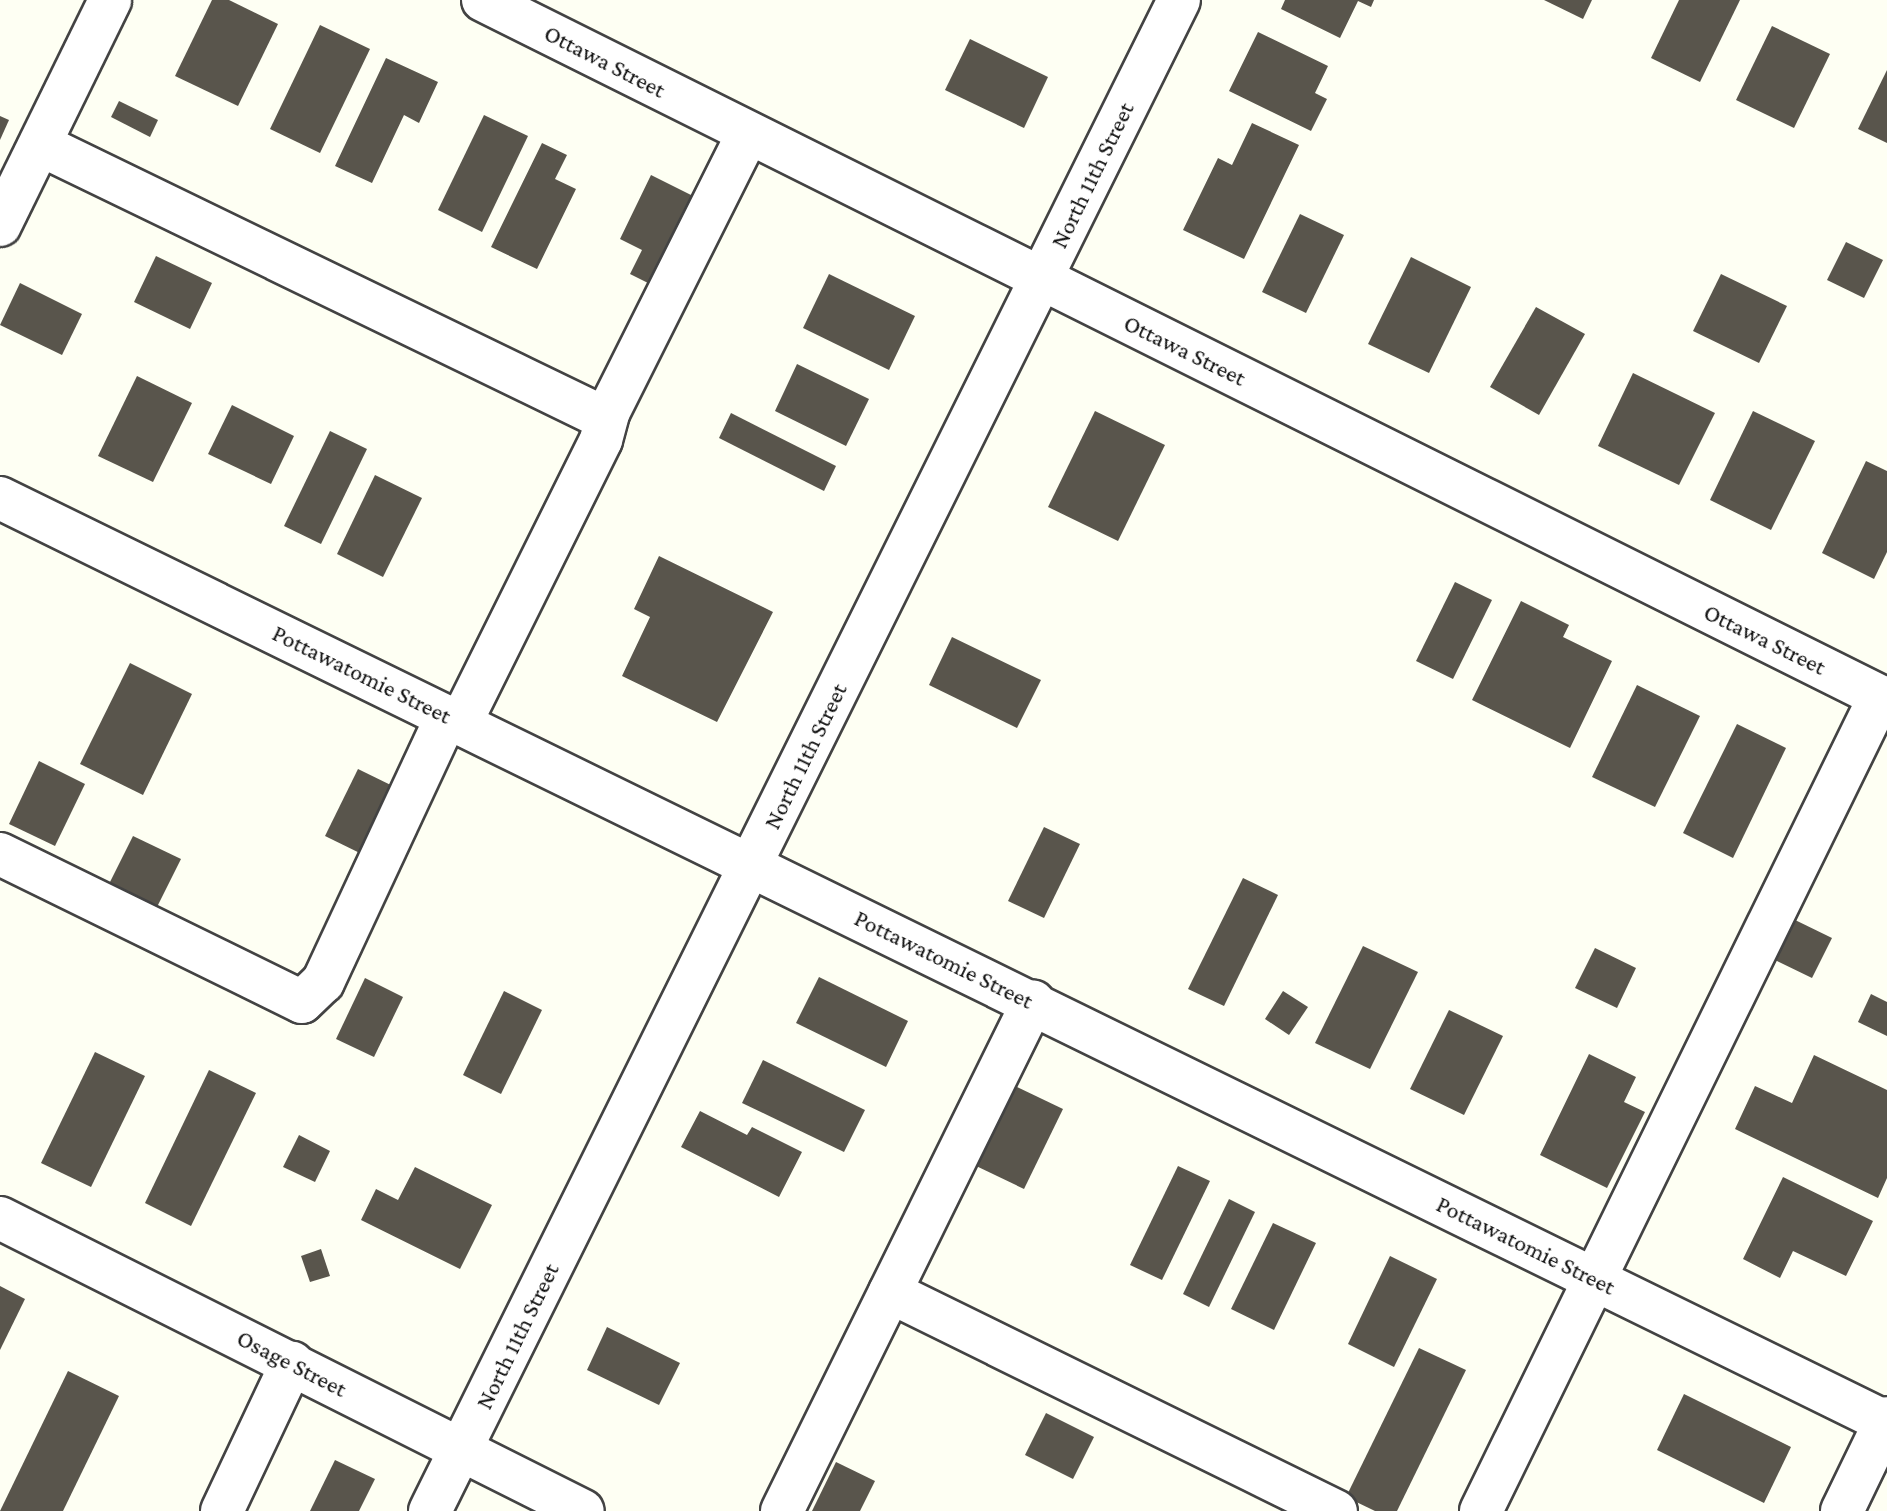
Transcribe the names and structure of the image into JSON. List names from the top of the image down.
{
  "streets": {
    "street": [
      "Ottawa Street",
      "North 11th Street",
      "Pottawatomie Street",
      "Osage Street"
    ]
  },
  "crossings": [
    ["Ottawa Street", "North 11th Street"],
    ["North 11th Street", "Pottawatomie Street"],
    ["North 11th Street", "Osage Street"]
  ]
}
